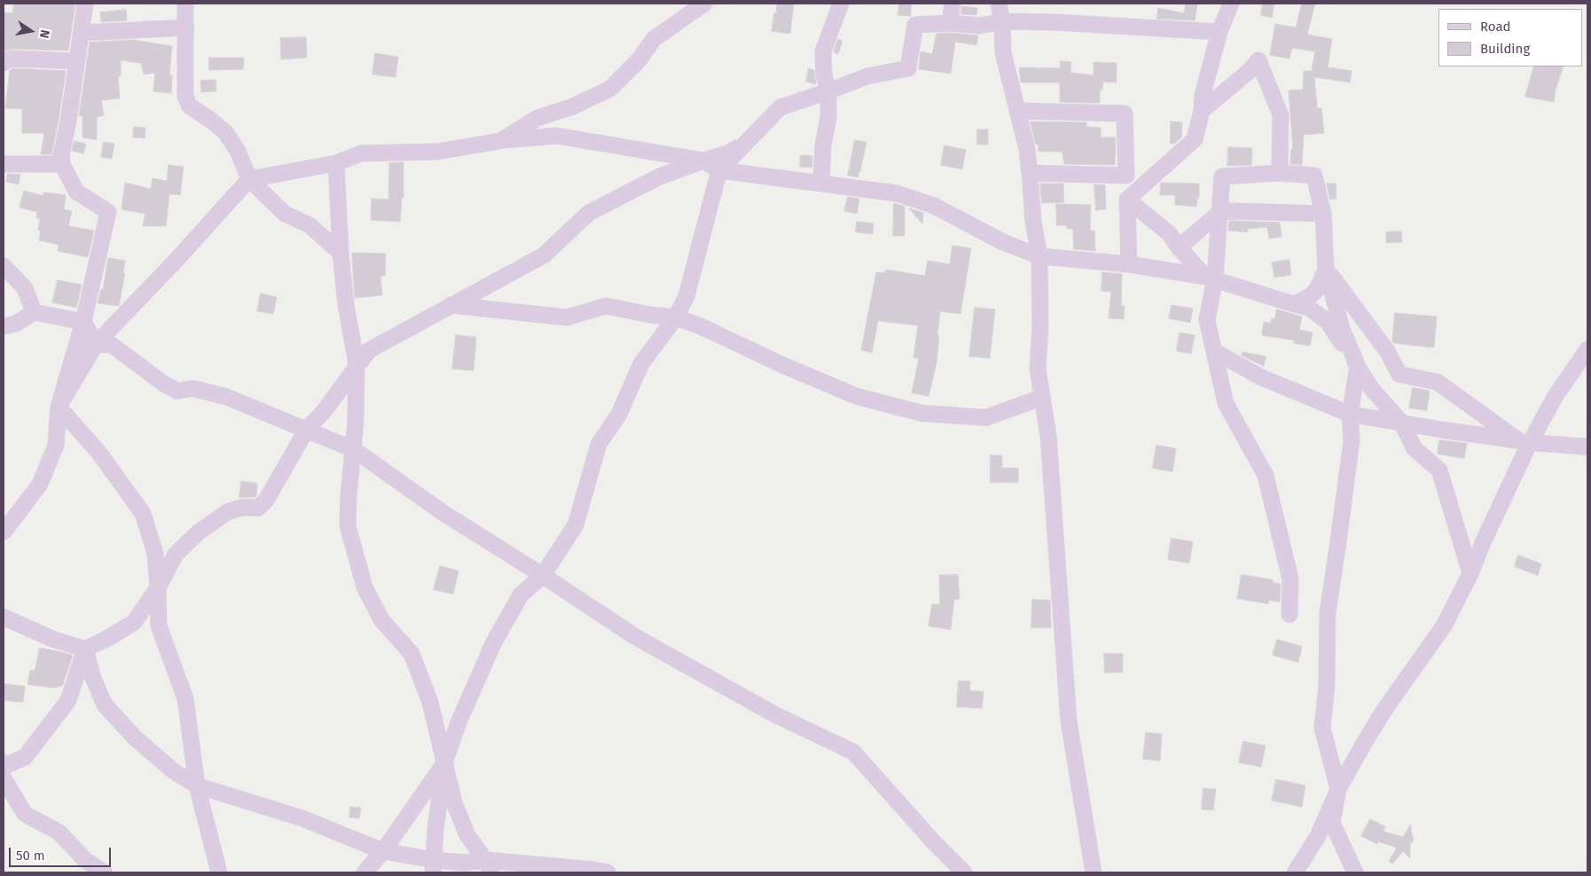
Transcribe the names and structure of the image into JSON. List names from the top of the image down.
{
  "legend": ["Road", "Building"],
  "scale_bar": "50 m",
  "north": "right"
}
